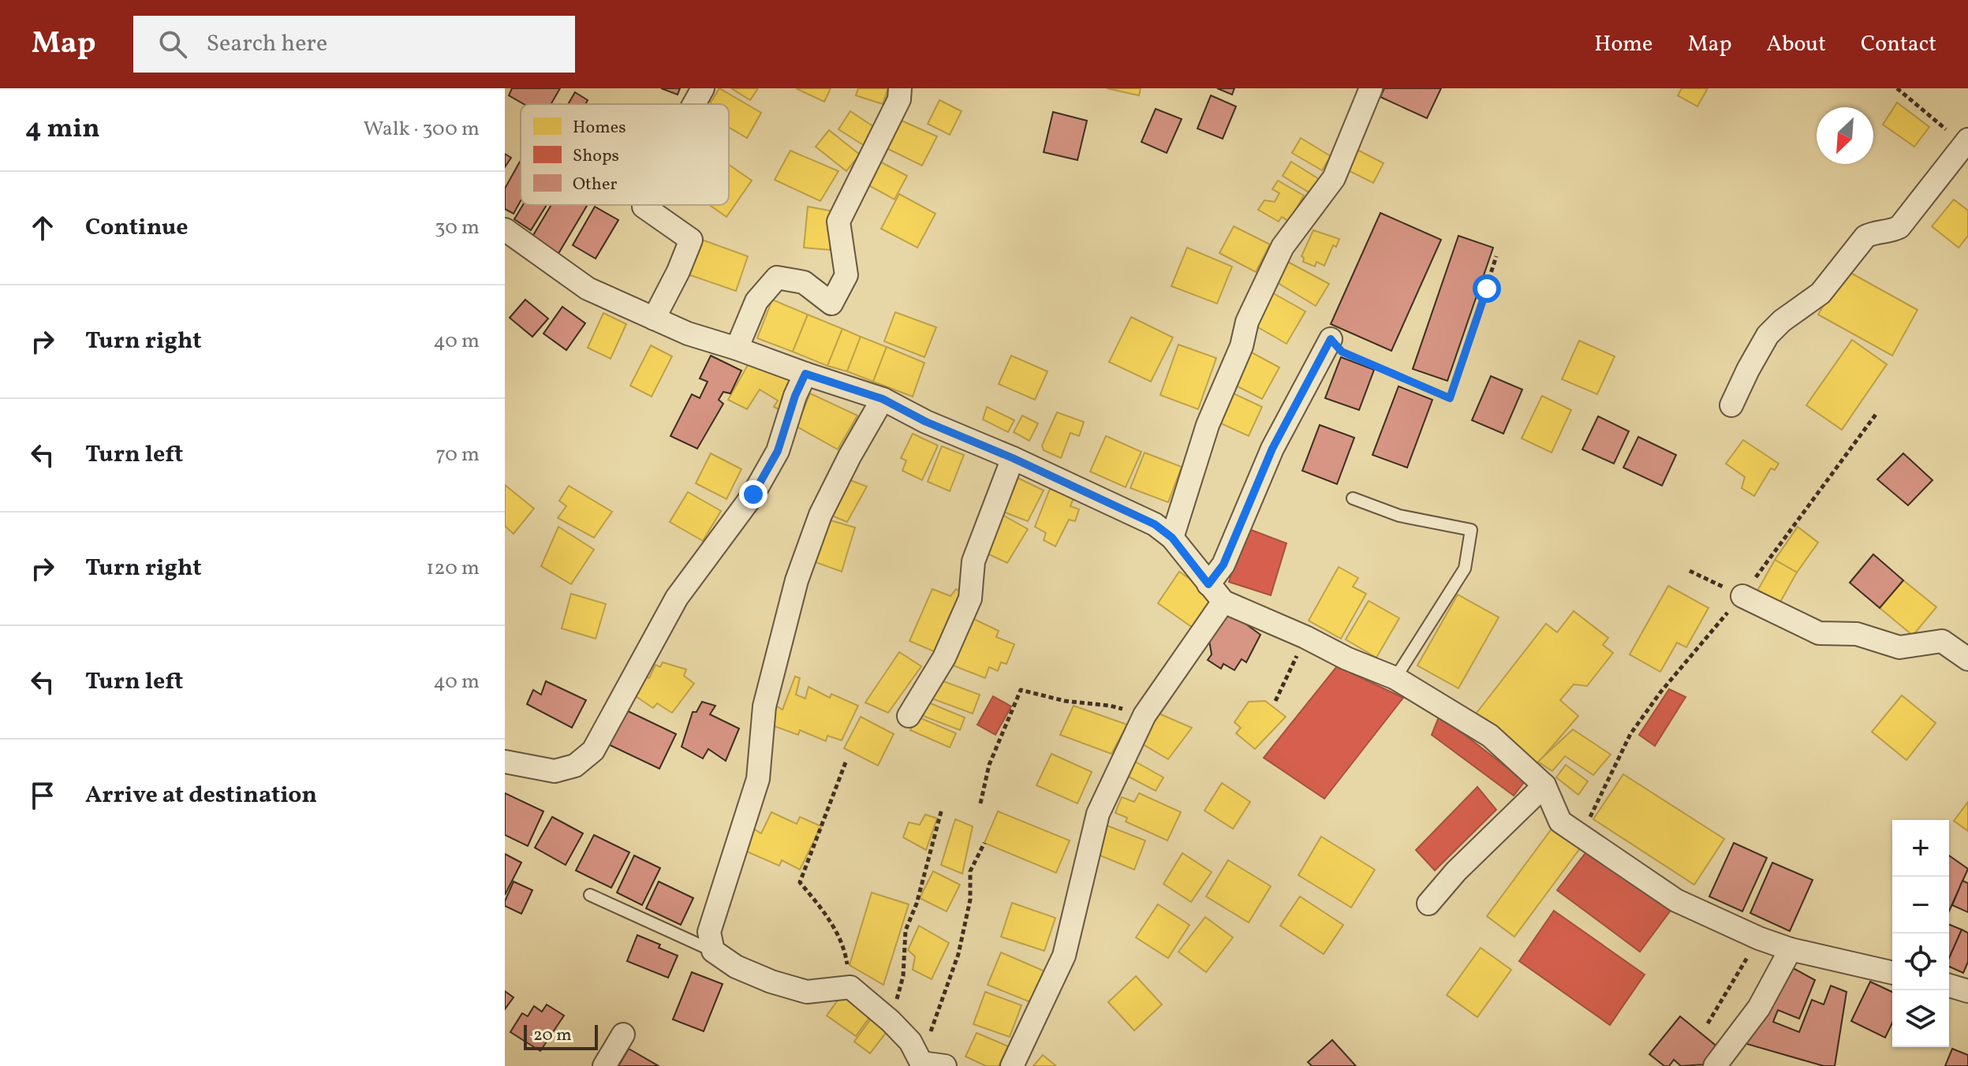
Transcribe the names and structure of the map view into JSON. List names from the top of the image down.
{
  "legend": ["Homes", "Shops", "Other"],
  "scale_bar": "20 m",
  "north": "bottom left",
  "page": {
    "header": "Map",
    "search": "Search here",
    "nav": [
      "Home",
      "Map",
      "About",
      "Contact"
    ],
    "heading": ["4 min", "Walk · 300 m"],
    "list": [
      ["Continue", "30 m"],
      ["Turn right", "40 m"],
      ["Turn left", "70 m"],
      ["Turn right", "120 m"],
      ["Turn left", "40 m"],
      "Arrive at destination"
    ],
    "map_buttons": ["+", "−"],
    "scale": "20 m"
  }
}
